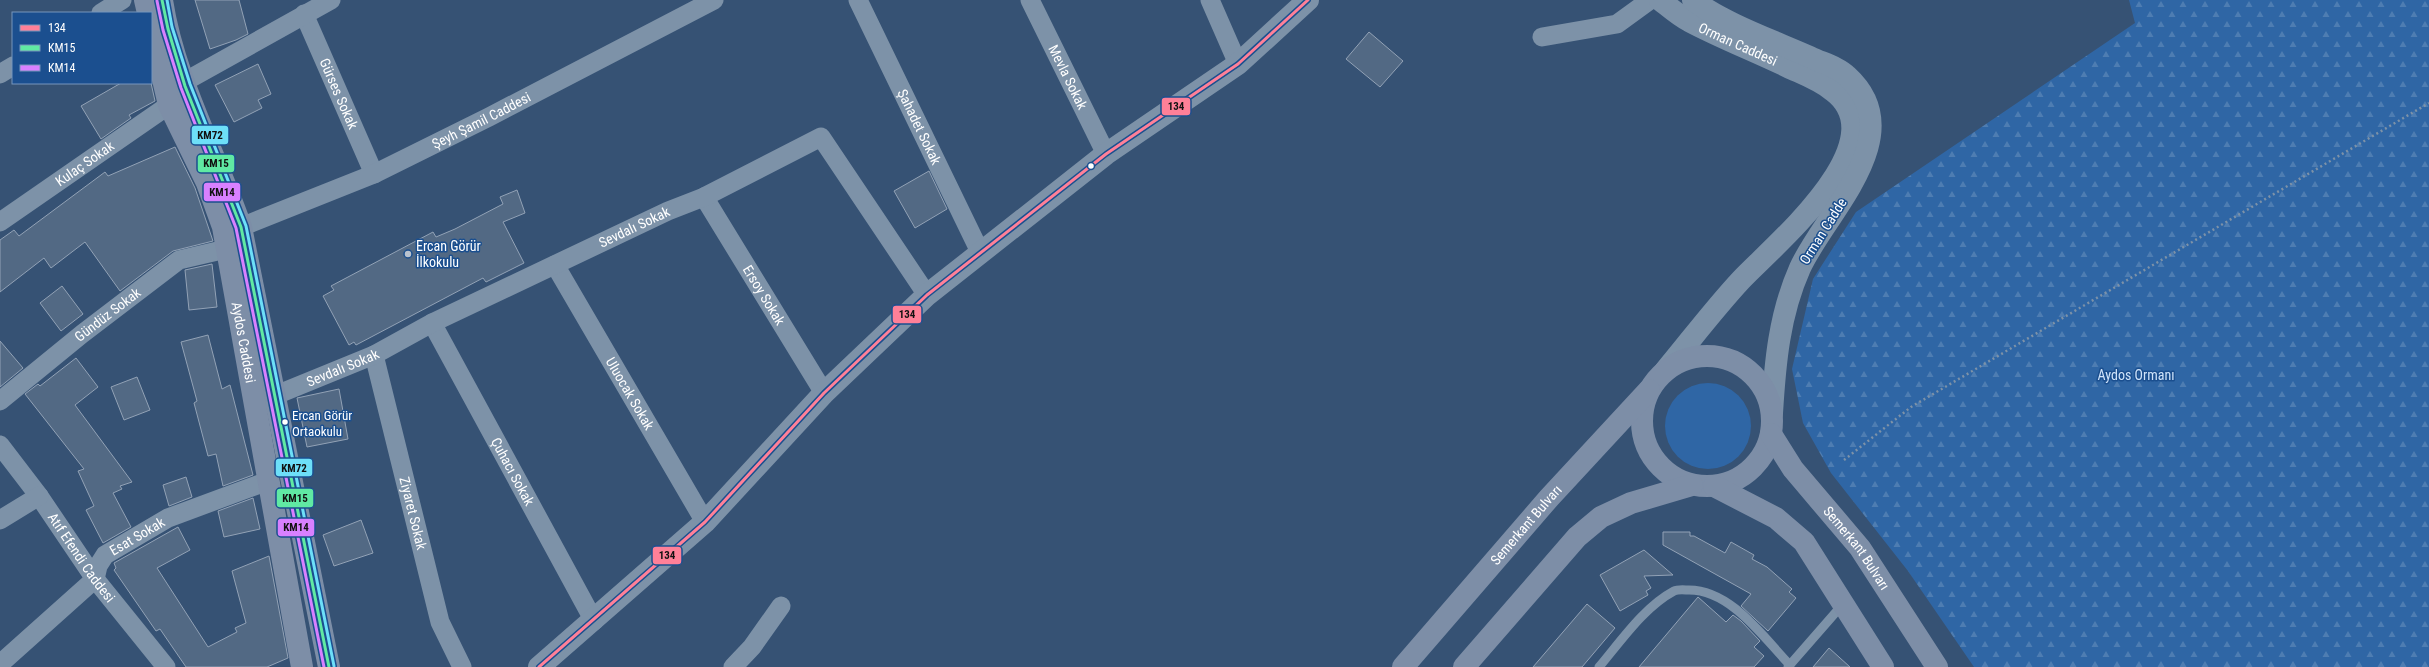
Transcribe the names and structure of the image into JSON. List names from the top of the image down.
{
  "streets": {
    "main road": ["Aydos Caddesi", "Semerkant Bulvarı"],
    "street": [
      "Orman Caddesi",
      "Mevla Sokak",
      "Gürses Sokak",
      "Şeyh Şamil Caddesi",
      "Şahadet Sokak",
      "Kulaç Sokak",
      "Sevdalı Sokak",
      "Orman Cadde",
      "Ersoy Sokak",
      "Gündüz Sokak",
      "Uluocak Sokak",
      "Çuhacı Sokak",
      "Ziyaret Sokak",
      "Esat Sokak",
      "Atıf Efendi Caddesi"
    ]
  },
  "crossings": [
    ["Orman Caddesi", "Orman Cadde"],
    ["Gürses Sokak", "Şeyh Şamil Caddesi"],
    ["Şeyh Şamil Caddesi", "Aydos Caddesi"],
    ["Kulaç Sokak", "Aydos Caddesi"],
    ["Sevdalı Sokak", "Ersoy Sokak"],
    ["Sevdalı Sokak", "Aydos Caddesi"],
    ["Sevdalı Sokak", "Uluocak Sokak"],
    ["Sevdalı Sokak", "Çuhacı Sokak"],
    ["Sevdalı Sokak", "Ziyaret Sokak"],
    ["Orman Cadde", "Semerkant Bulvarı"],
    ["Gündüz Sokak", "Aydos Caddesi"],
    ["Aydos Caddesi", "Esat Sokak"],
    ["Esat Sokak", "Atıf Efendi Caddesi"]
  ],
  "parks": ["Aydos Ormanı"],
  "places": ["Ercan Görür İlkokulu", "Ercan Görür Ortaokulu"],
  "lines": [
    "transit line 134",
    "transit line KM15",
    "transit line KM72",
    "transit line KM14"
  ],
  "legend": ["134", "KM15", "KM14"]
}
